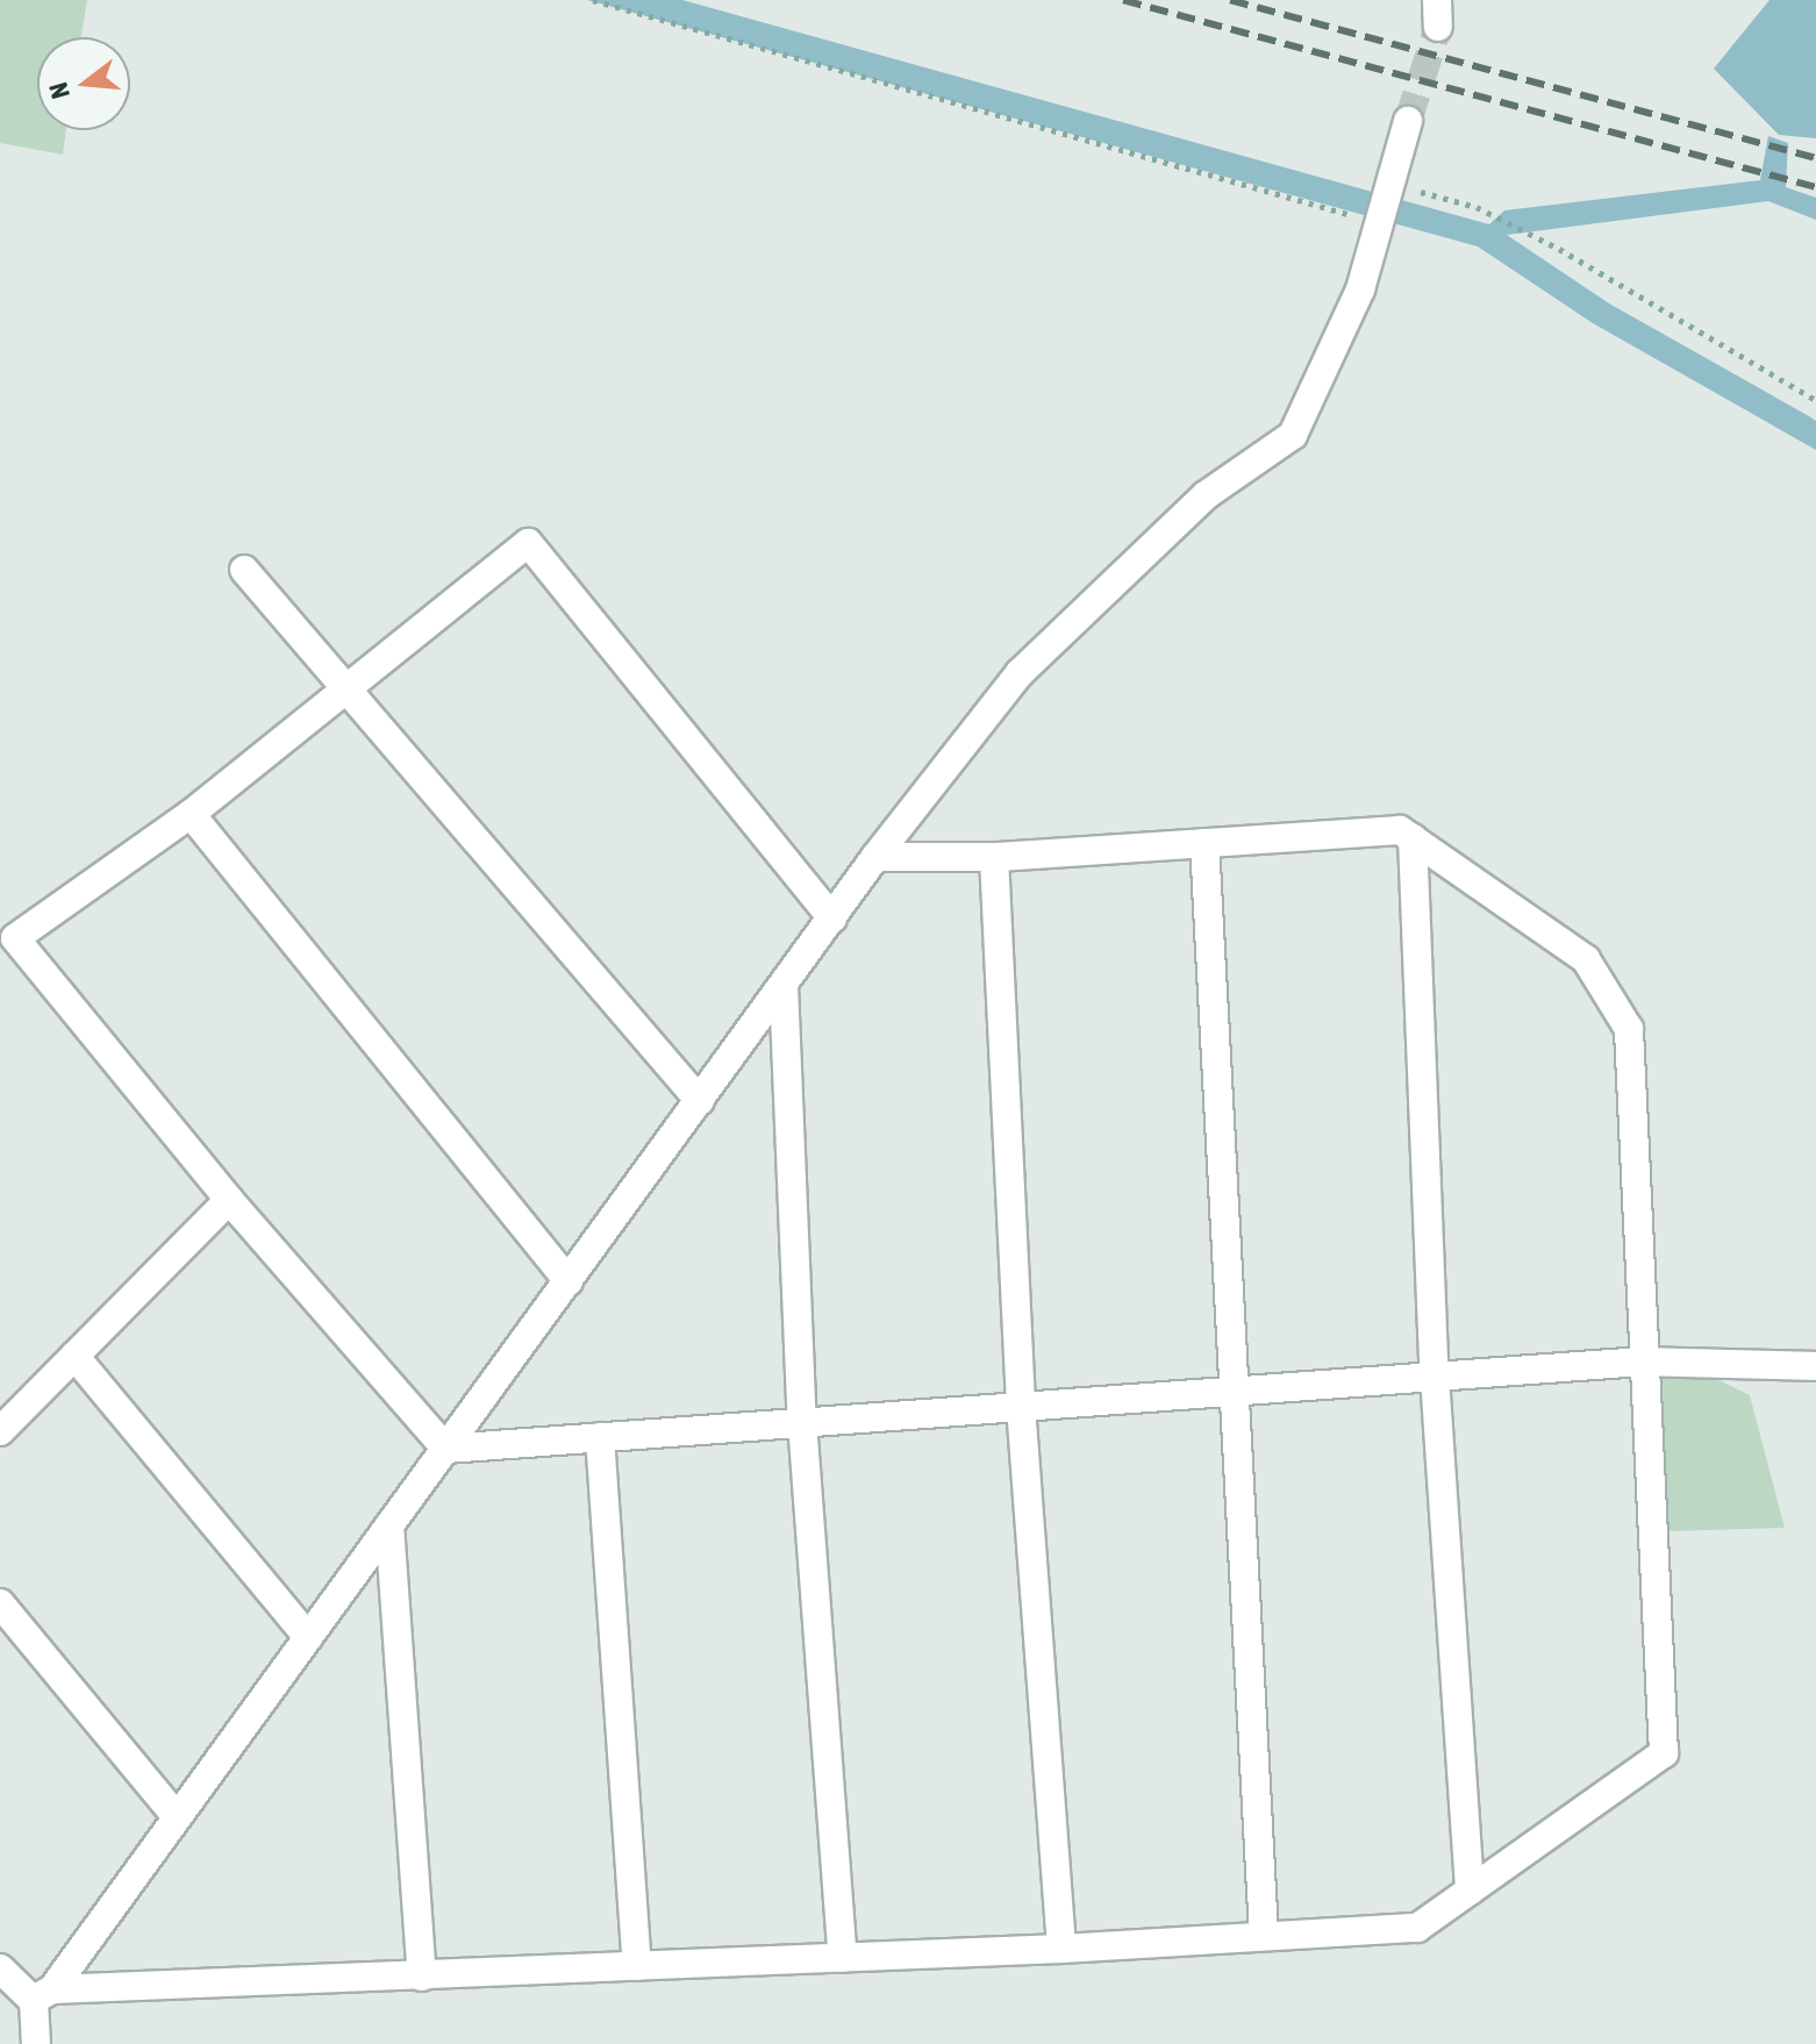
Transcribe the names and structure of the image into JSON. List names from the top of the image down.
{
  "north": "left"
}
